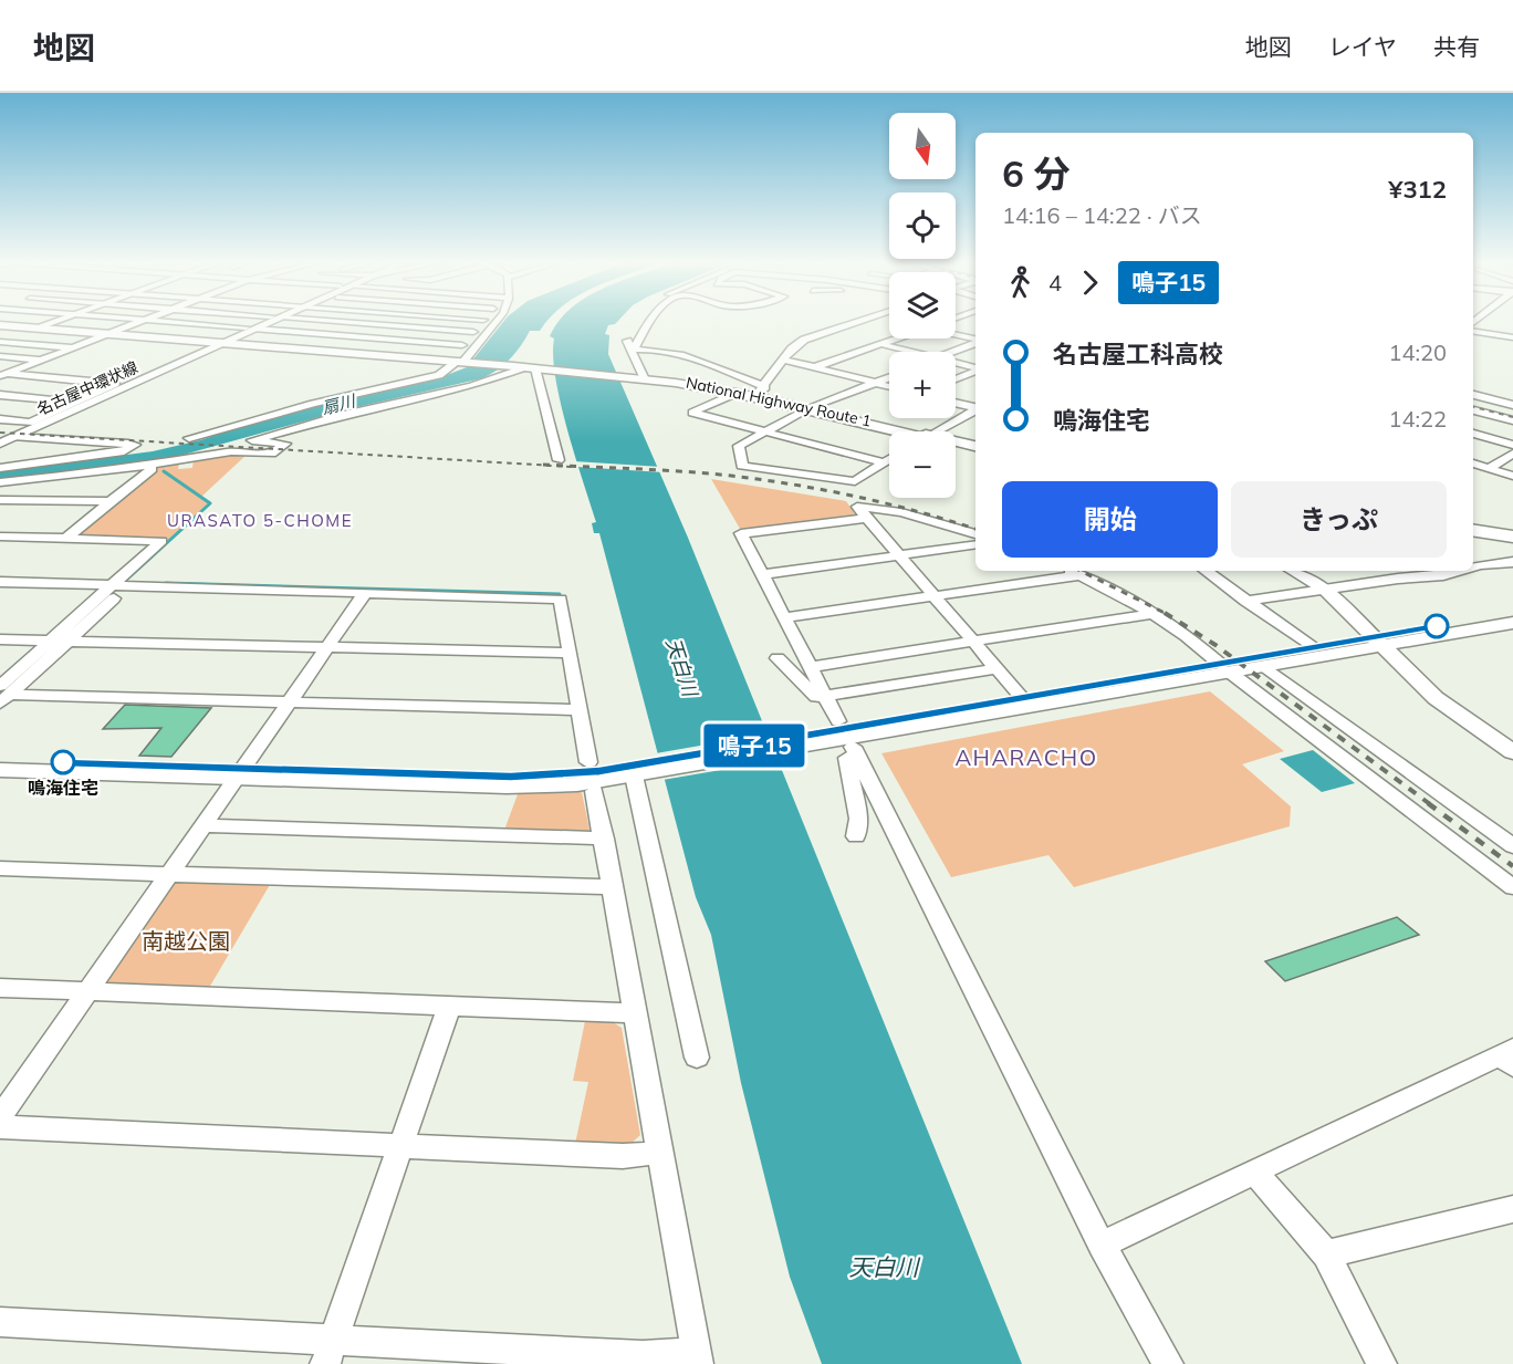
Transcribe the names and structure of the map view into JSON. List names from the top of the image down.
{
  "streets": {
    "highway": ["National Highway Route 1"],
    "main road": ["名古屋中環状線"]
  },
  "crossings": [
    ["名古屋中環状線", "National Highway Route 1"]
  ],
  "districts": ["URASATO 5-CHOME", "AHARACHO"],
  "water": ["扇川", "天白川"],
  "parks": ["南越公園"],
  "places": ["鳴海住宅"],
  "lines": ["bus line 鳴子15"],
  "north": "bottom",
  "page": {
    "header": "地図",
    "nav": ["地図", "レイヤ", "共有"],
    "on_map": "鳴子15",
    "map_buttons": ["+", "−"],
    "heading": ["6 分", "14:16 – 14:22 · バス", "¥312"],
    "legs": ["4", "鳴子15"],
    "list": [
      {
        "name": "名古屋工科高校",
        "value": "14:20"
      },
      {
        "name": "鳴海住宅",
        "value": "14:22"
      }
    ],
    "buttons": ["開始", "きっぷ"]
  }
}
